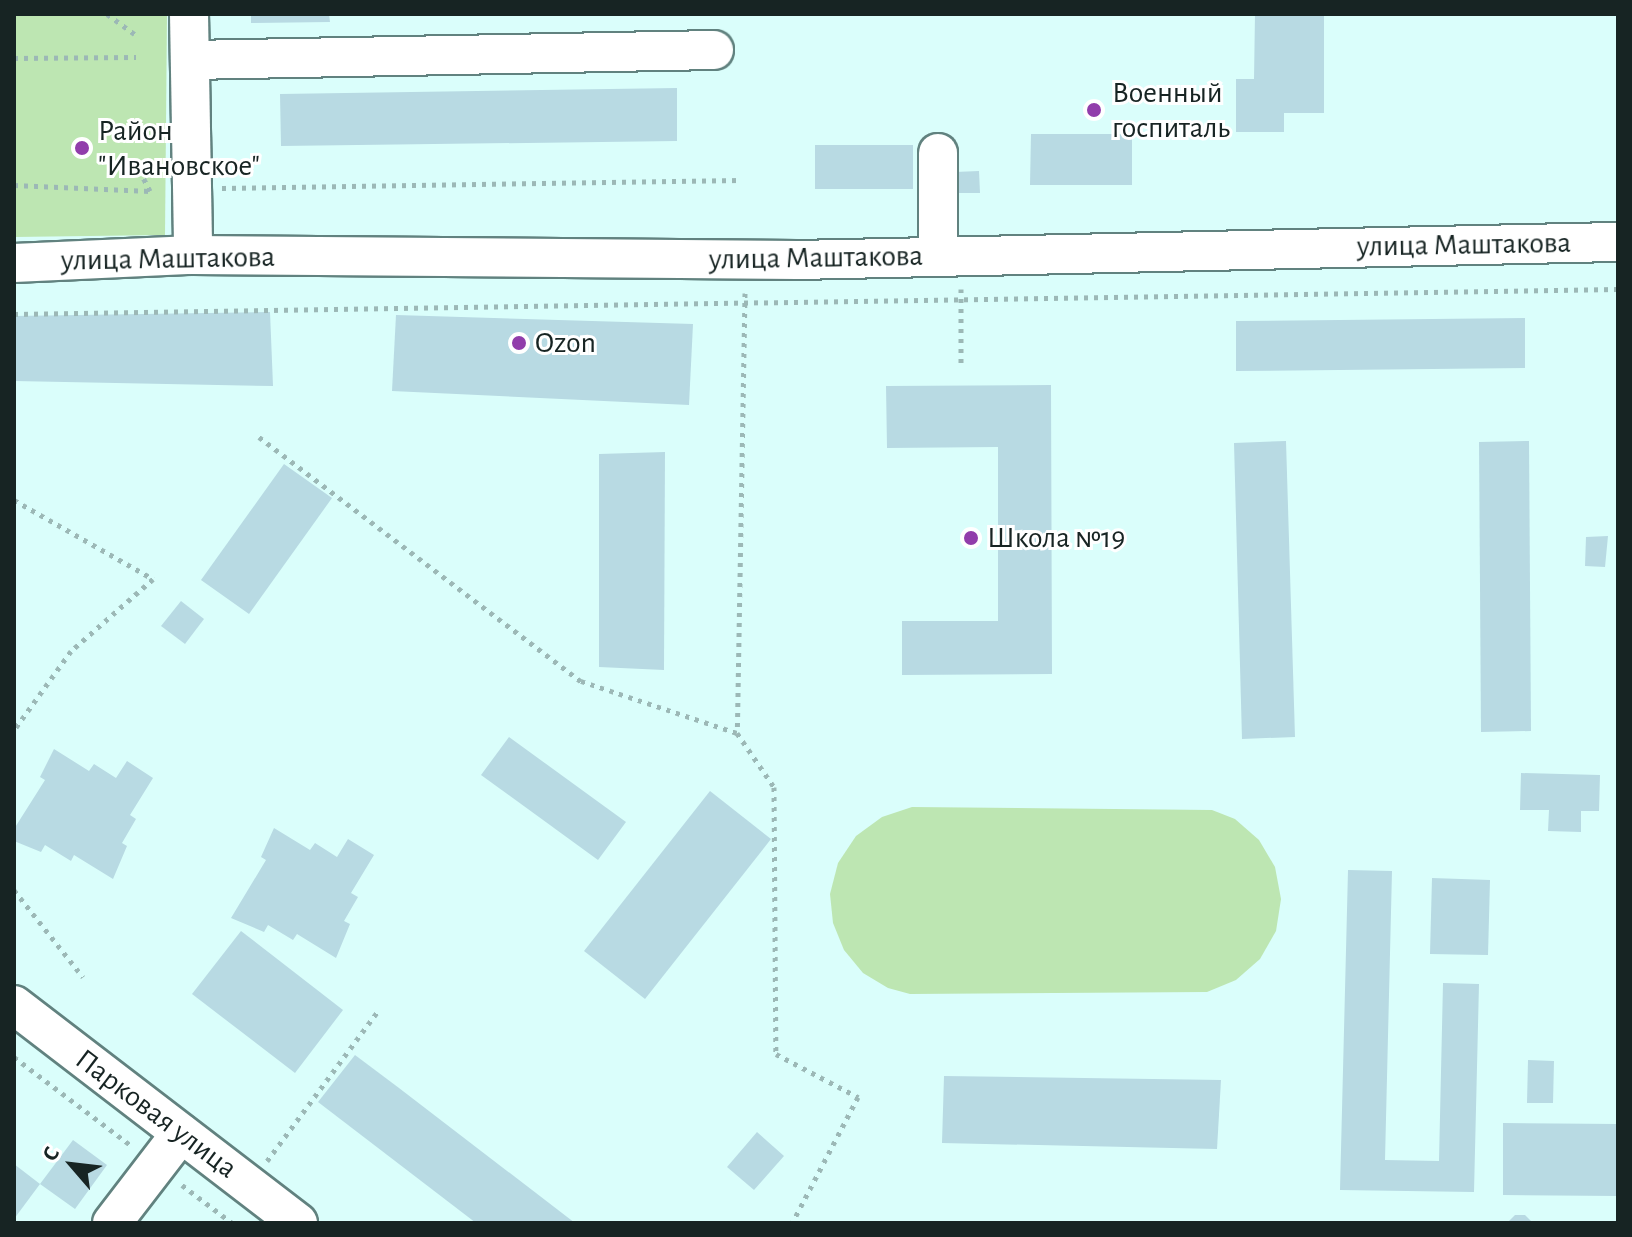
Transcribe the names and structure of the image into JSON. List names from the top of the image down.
{
  "streets": {
    "street": ["улица Маштакова", "Парковая улица"]
  },
  "places": [
    "Военный госпиталь",
    "Район \"Ивановское\"",
    "Ozon",
    "Школа №19"
  ],
  "north": "top left"
}
